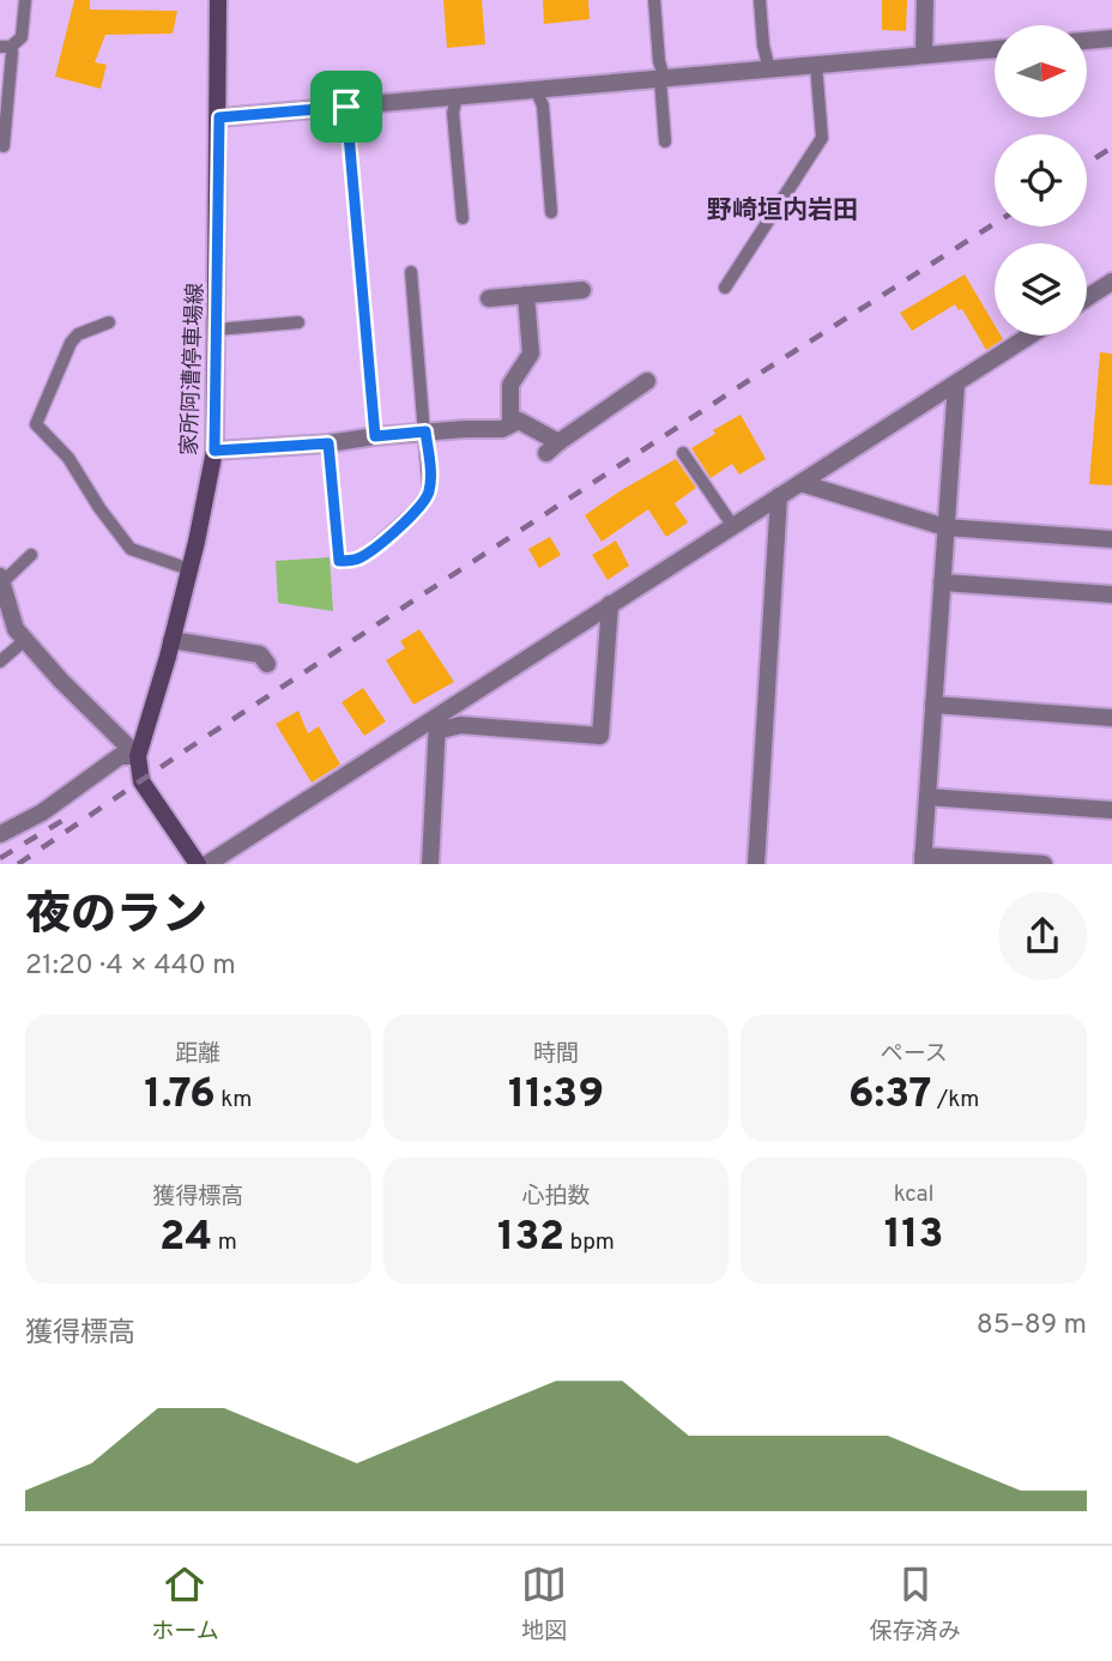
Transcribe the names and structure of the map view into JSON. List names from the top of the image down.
{
  "streets": {
    "main road": ["家所阿漕停車場線"]
  },
  "districts": ["野崎垣内岩田"],
  "north": "right",
  "page": {
    "heading": ["夜のラン", "21:20 · 4 × 440 m"],
    "stats": [
      ["距離", "1.76 km"],
      ["時間", "11:39"],
      ["ペース", "6:37 /km"],
      ["獲得標高", "24 m"],
      ["心拍数", "132 bpm"],
      ["kcal", "113"]
    ],
    "chart": ["獲得標高", "85–89 m"],
    "tabs": ["ホーム", "地図", "保存済み"]
  }
}
